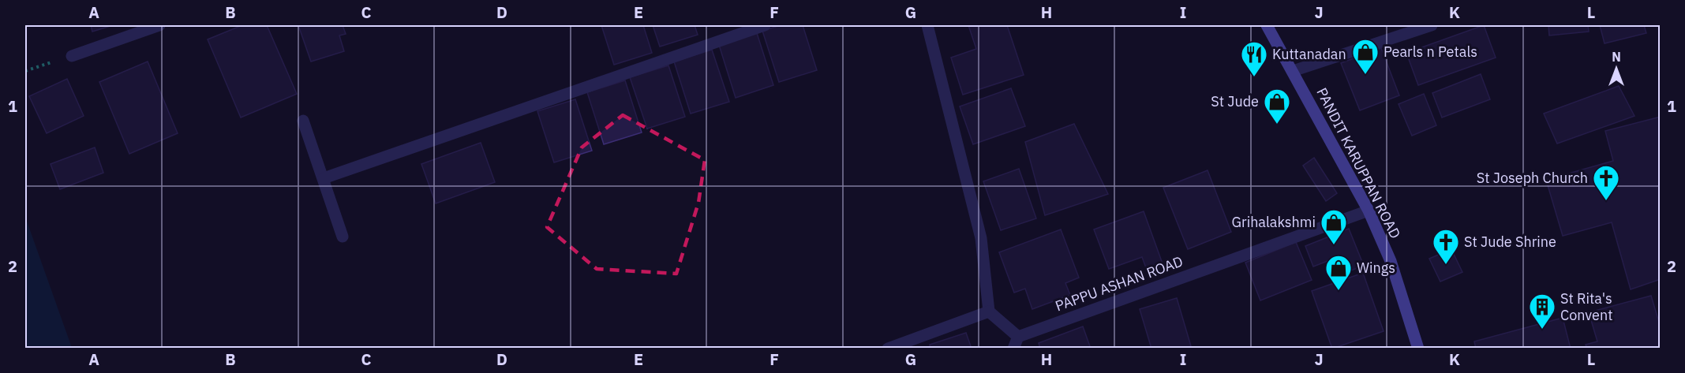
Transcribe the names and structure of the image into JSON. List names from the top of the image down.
{
  "streets": {
    "main road": ["PANDIT KARUPPAN ROAD"],
    "street": ["PAPPU ASHAN ROAD"]
  },
  "crossings": [
    ["PANDIT KARUPPAN ROAD", "PAPPU ASHAN ROAD"]
  ],
  "places": {
    "shop": [
      "Pearls n Petals",
      "St Jude",
      "Grihalakshmi",
      "Wings"
    ],
    "restaurant": ["Kuttanadan"],
    "church": ["St Joseph Church", "St Jude Shrine"],
    "building": ["St Rita's Convent"]
  },
  "north": "top",
  "grid": {
    "columns": [
      "A",
      "B",
      "C",
      "D",
      "E",
      "F",
      "G",
      "H",
      "I",
      "J",
      "K",
      "L"
    ],
    "rows": ["1", "2"]
  }
}
